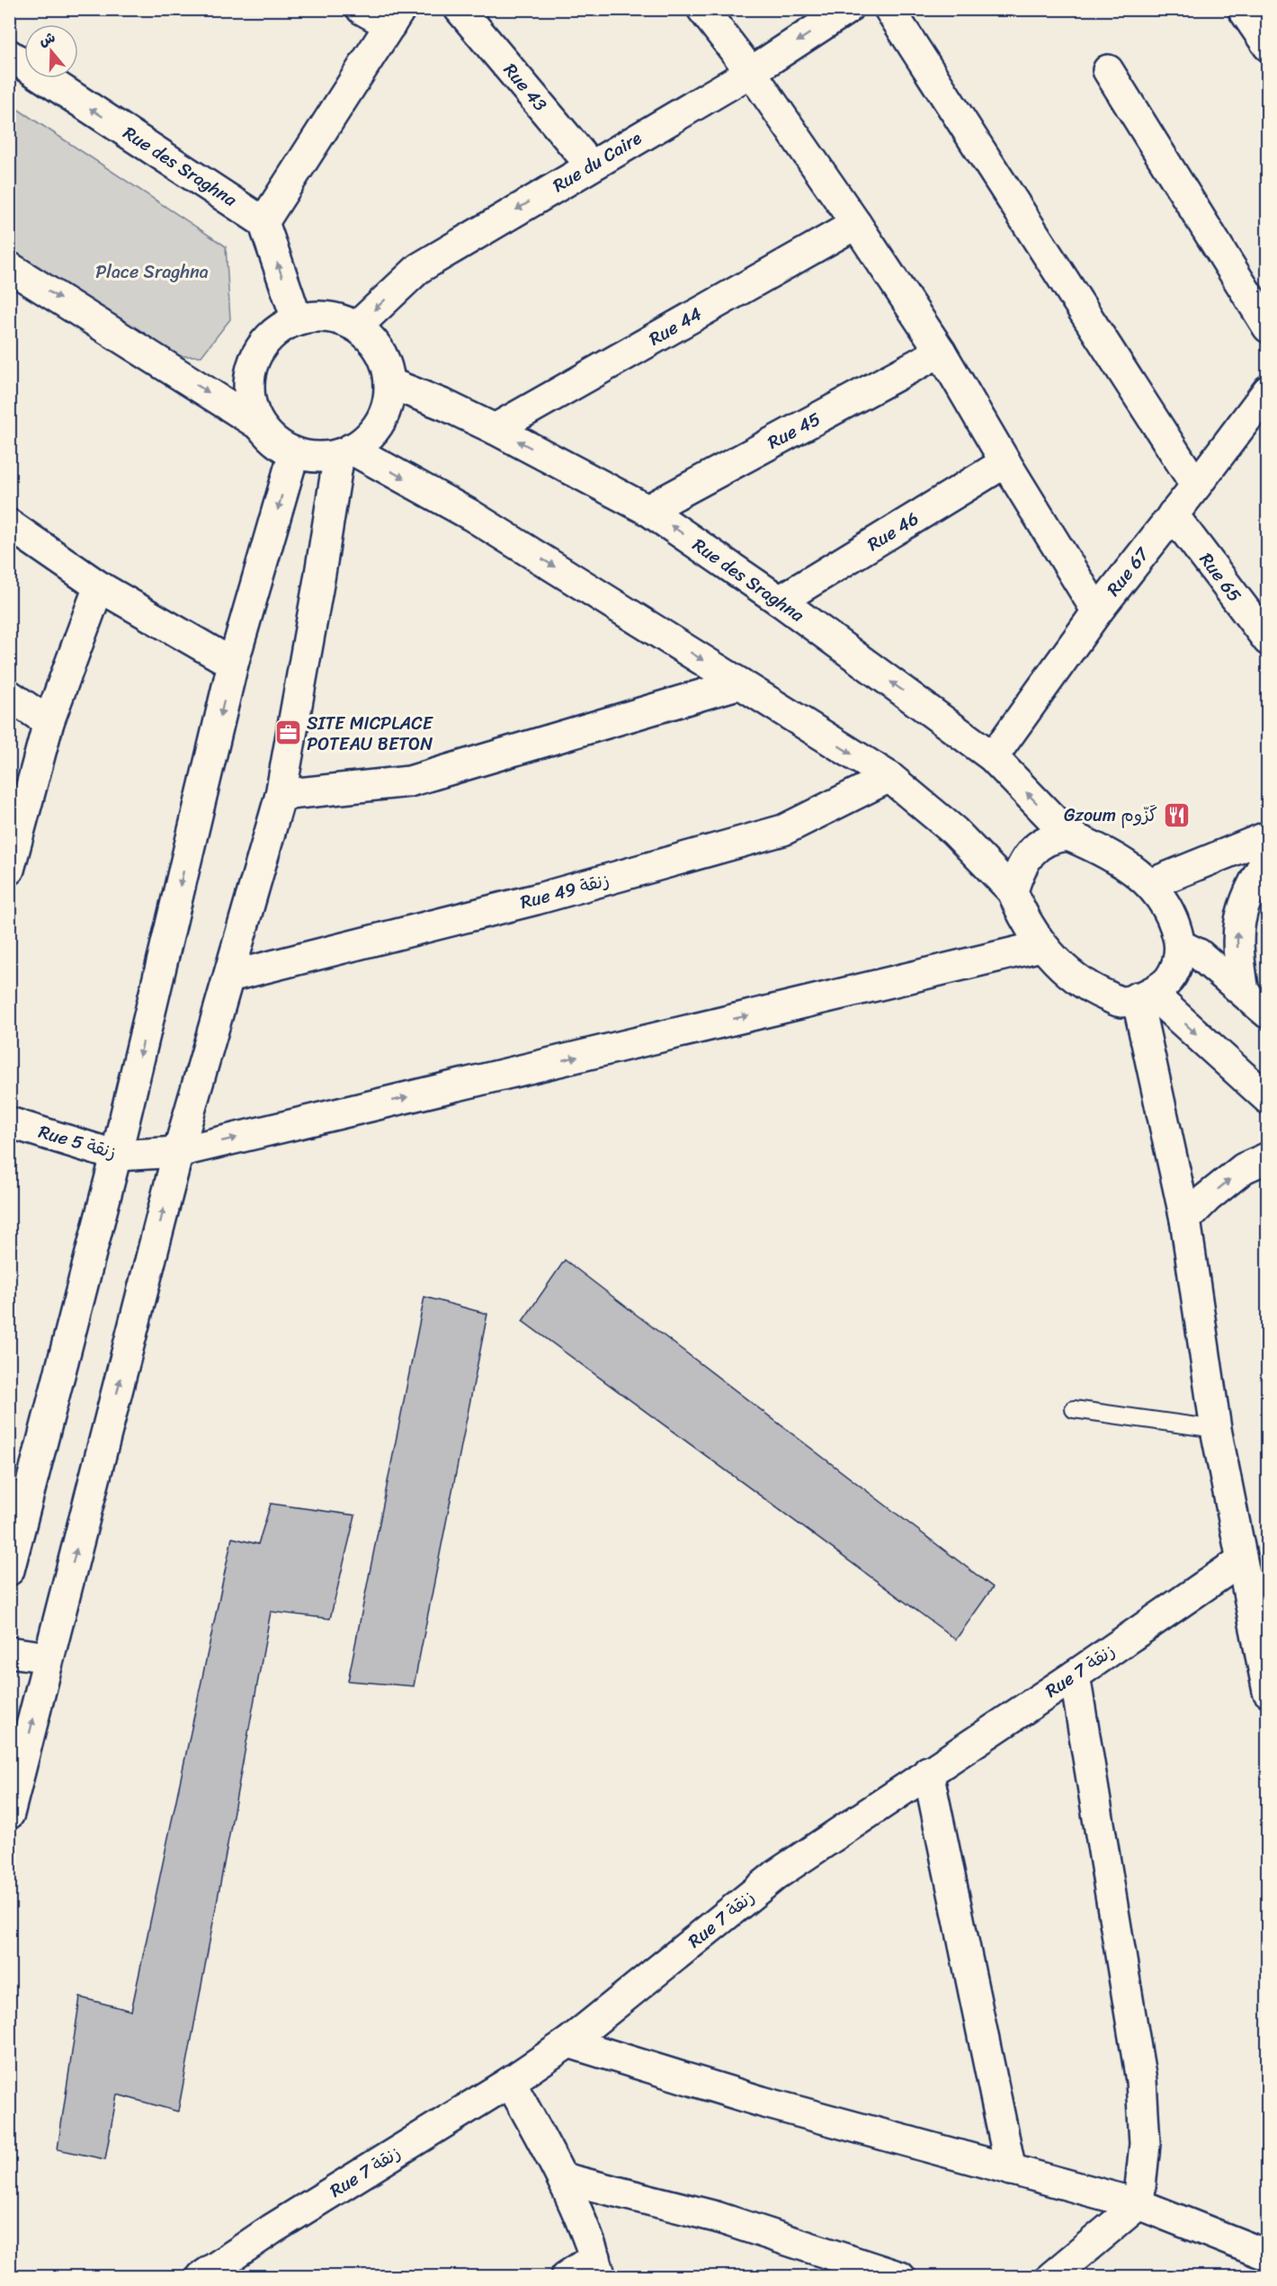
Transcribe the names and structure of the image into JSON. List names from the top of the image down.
{
  "streets": {
    "street": [
      "Rue 43",
      "Rue du Caire",
      "Rue des Sraghna",
      "Rue 44",
      "Rue 45",
      "Rue 46",
      "Rue 67",
      "Rue 65",
      "Rue 49 زنقة",
      "Rue 5 زنقة",
      "Rue 7 زنقة"
    ]
  },
  "crossings": [
    ["Rue 43", "Rue du Caire"],
    ["Rue du Caire", "Rue des Sraghna"],
    ["Rue des Sraghna", "Rue 44"],
    ["Rue des Sraghna", "Rue 45"],
    ["Rue des Sraghna", "Rue 46"],
    ["Rue des Sraghna", "Rue 67"],
    ["Rue des Sraghna", "Rue 5 زنقة"],
    ["Rue 67", "Rue 65"]
  ],
  "one_way": ["Rue 5 زنقة"],
  "parks": ["Place Sraghna"],
  "places": {
    "office": ["SITE MICPLACE POTEAU BETON"],
    "restaurant": ["Gzoum كَزّوم"]
  },
  "north": "top"
}
